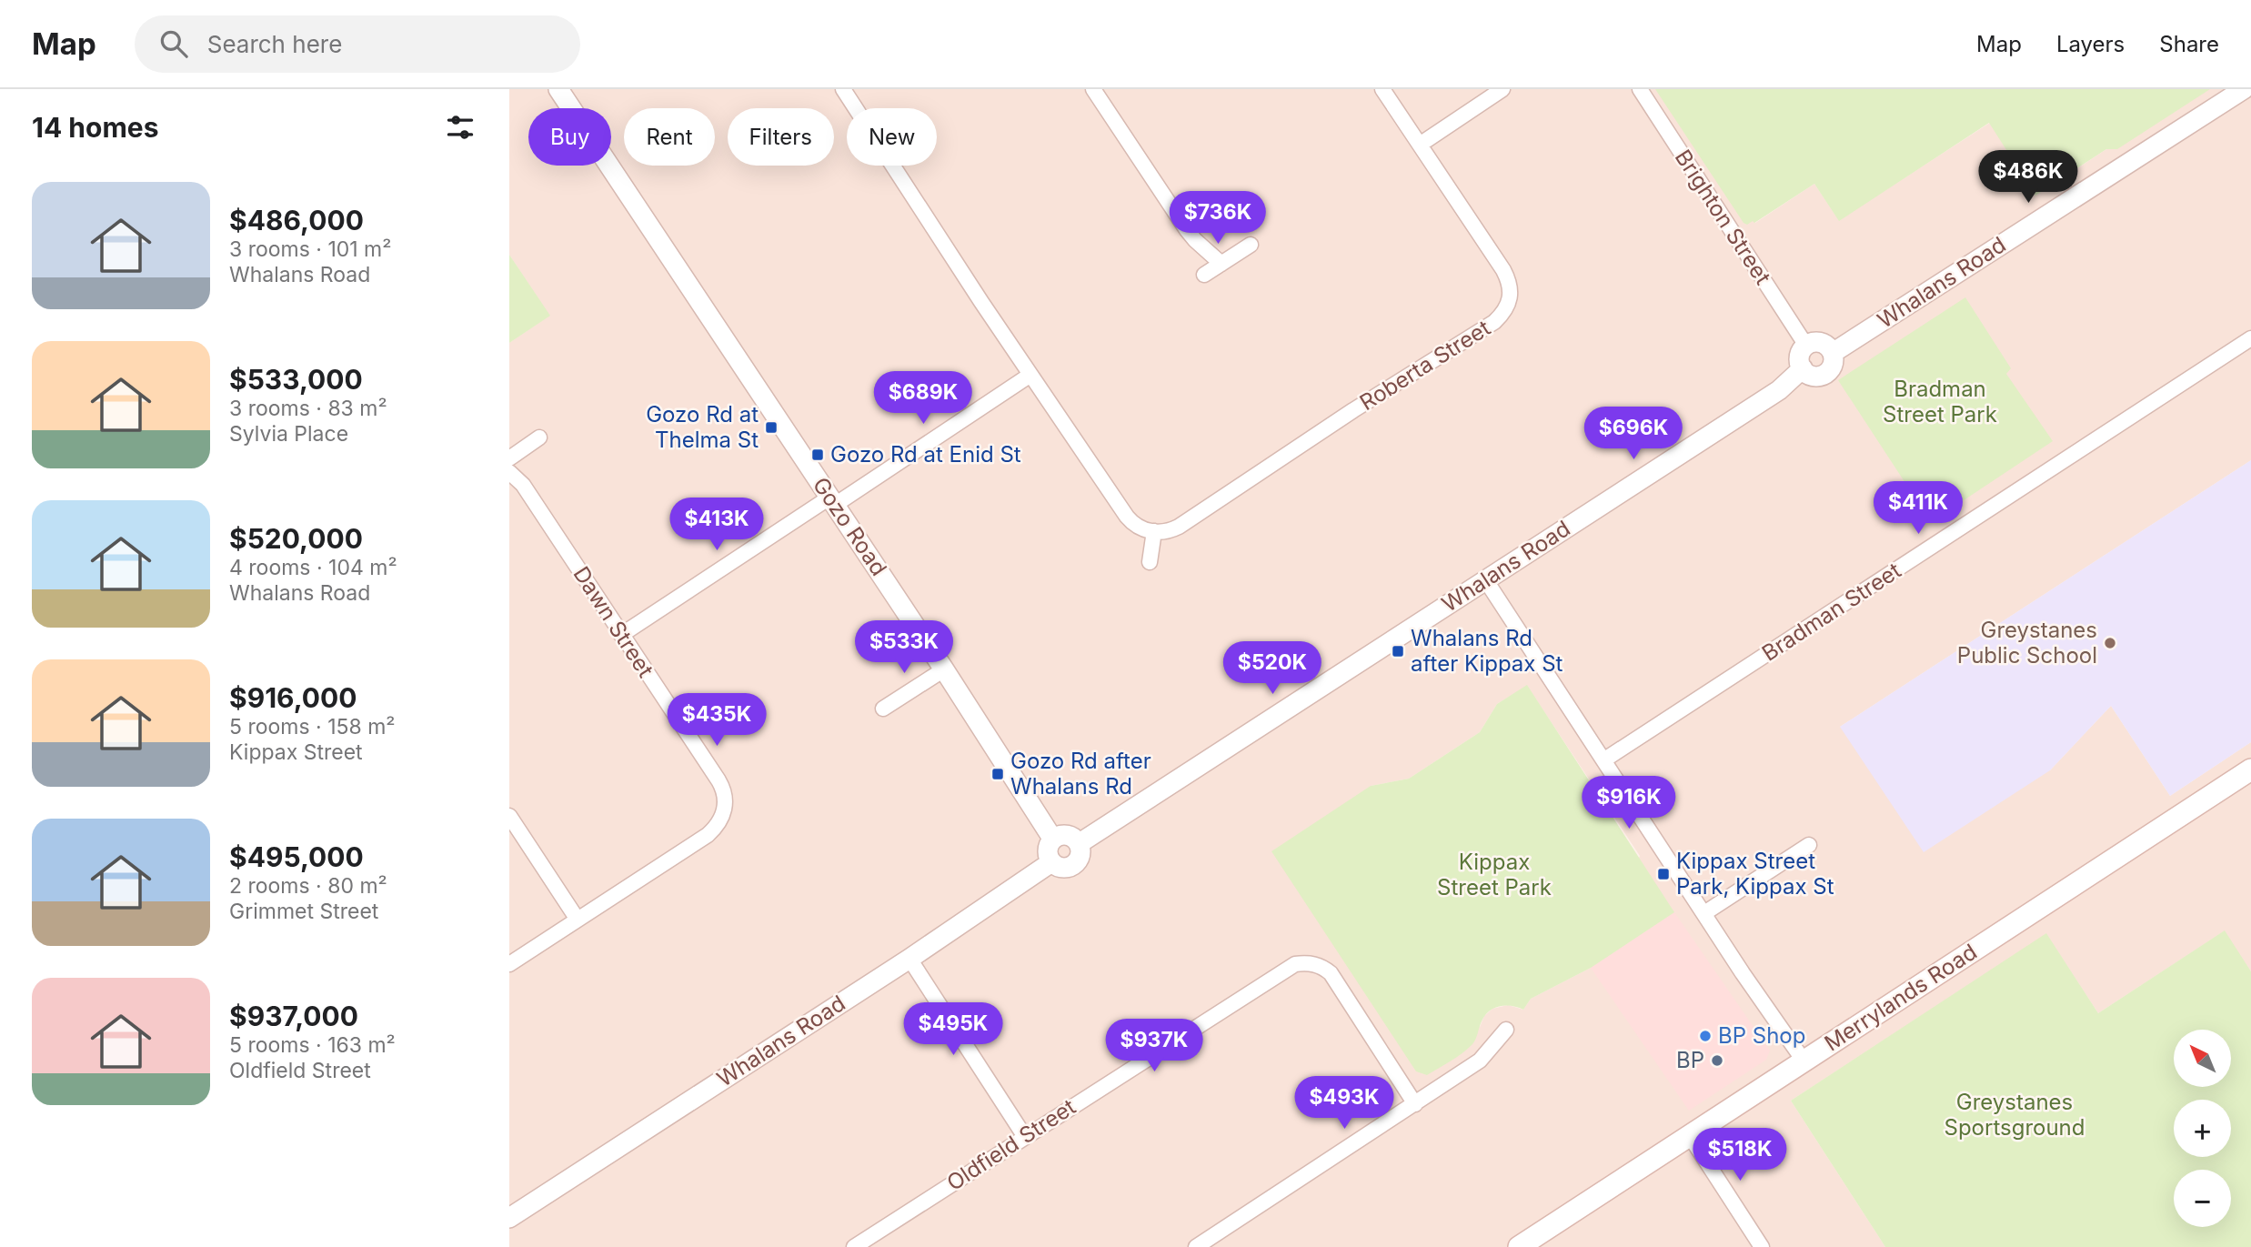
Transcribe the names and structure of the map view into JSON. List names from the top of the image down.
{
  "streets": {
    "main road": ["Merrylands Road"],
    "street": [
      "Brighton Street",
      "Whalans Road",
      "Roberta Street",
      "Gozo Road",
      "Bradman Street",
      "Dawn Street",
      "Oldfield Street"
    ]
  },
  "crossings": [
    ["Brighton Street", "Whalans Road"],
    ["Whalans Road", "Gozo Road"]
  ],
  "parks": ["Bradman Street Park", "Kippax Street Park", "Greystanes Sportsground"],
  "places": {
    "transit": [
      "Gozo Rd at Thelma St",
      "Gozo Rd at Enid St",
      "Whalans Rd after Kippax St",
      "Gozo Rd after Whalans Rd",
      "Kippax Street Park, Kippax St"
    ],
    "other": ["Greystanes Public School", "BP Shop", "BP"]
  },
  "north": "top left",
  "page": {
    "header": "Map",
    "search": "Search here",
    "nav": ["Map", "Layers", "Share"],
    "heading": "14 homes",
    "chip": [
      "Buy",
      "Rent",
      "Filters",
      "New"
    ],
    "price": [
      "$486K",
      "$736K",
      "$689K",
      "$696K",
      "$411K",
      "$413K",
      "$533K",
      "$520K",
      "$435K",
      "$916K",
      "$495K",
      "$937K",
      "$493K",
      "$518K"
    ],
    "list": [
      {
        "name": "$486,000",
        "note": "3 rooms · 101 m² · Whalans Road"
      },
      {
        "name": "$533,000",
        "note": "3 rooms · 83 m² · Sylvia Place"
      },
      {
        "name": "$520,000",
        "note": "4 rooms · 104 m² · Whalans Road"
      },
      {
        "name": "$916,000",
        "note": "5 rooms · 158 m² · Kippax Street"
      },
      {
        "name": "$495,000",
        "note": "2 rooms · 80 m² · Grimmet Street"
      },
      {
        "name": "$937,000",
        "note": "5 rooms · 163 m² · Oldfield Street"
      }
    ],
    "map_buttons": ["+", "−"]
  }
}
